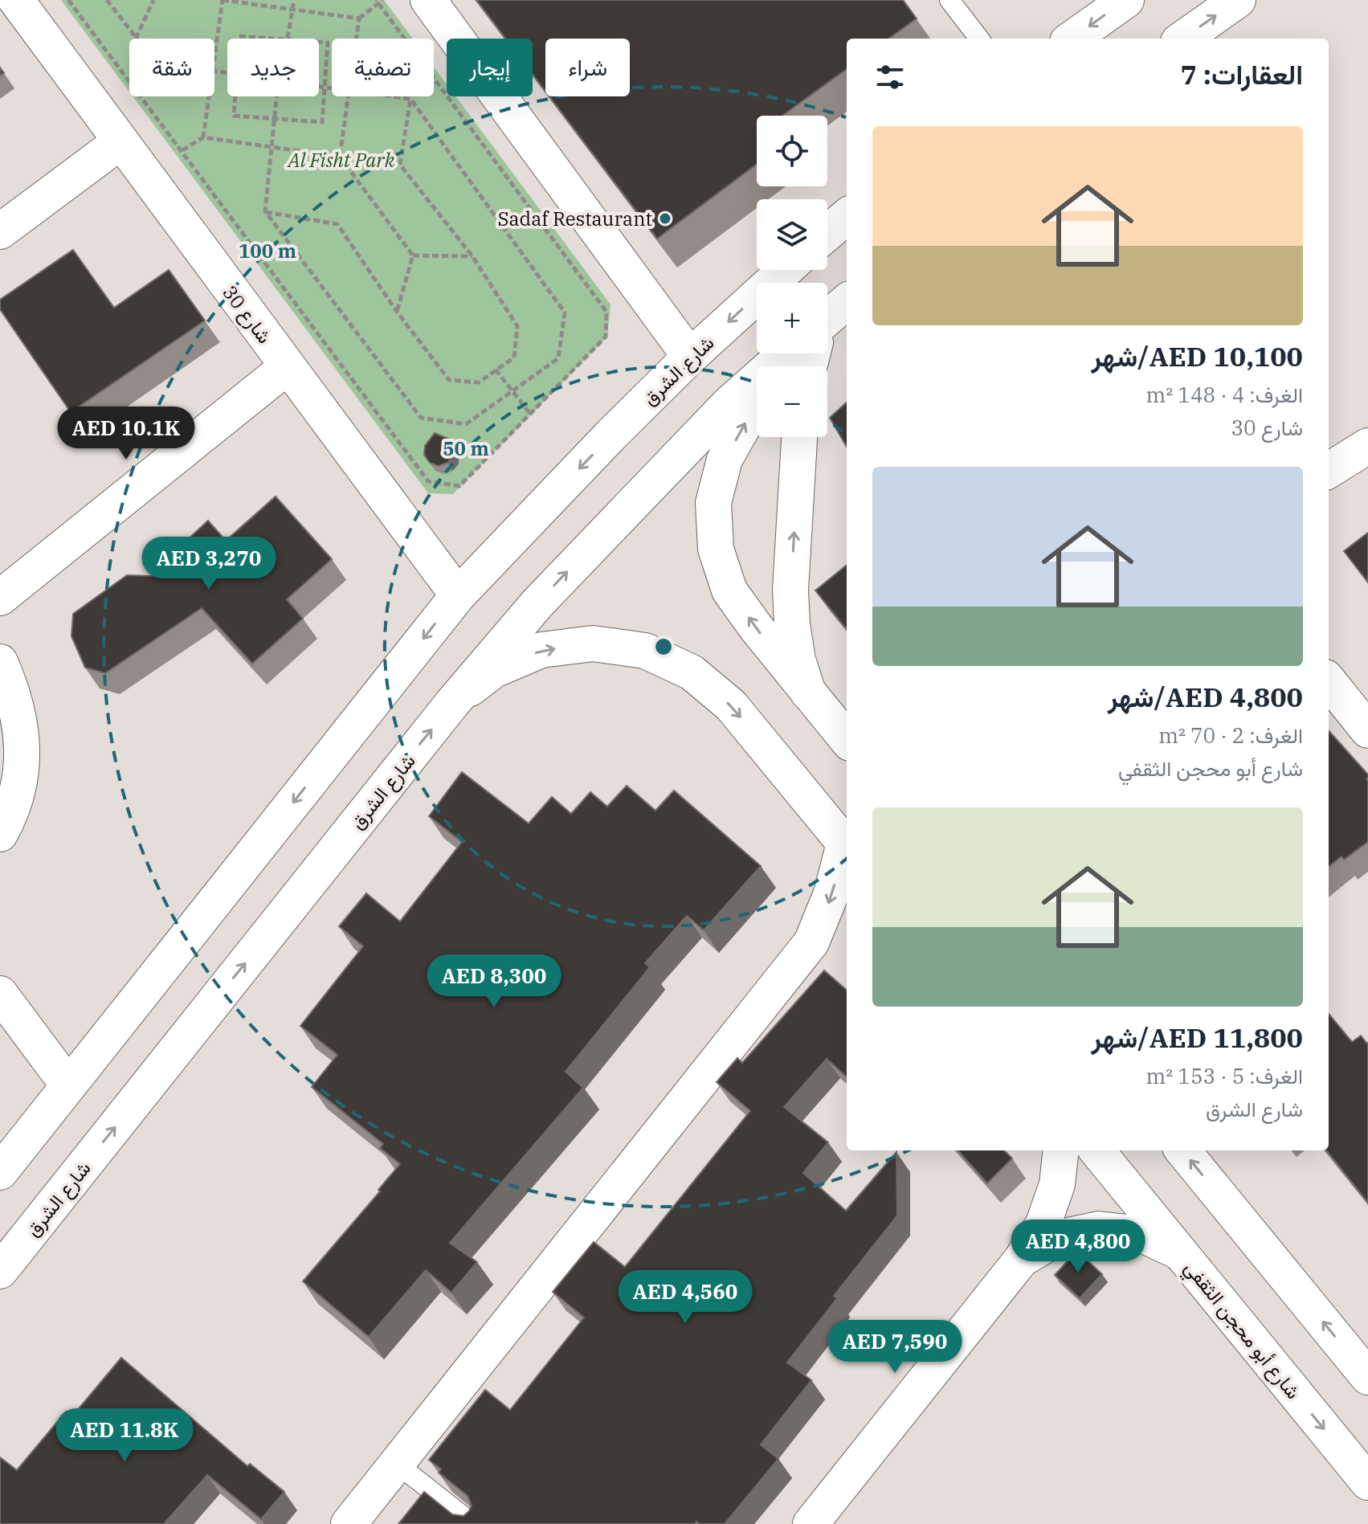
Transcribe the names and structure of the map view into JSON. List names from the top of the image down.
{
  "streets": {
    "street": ["شارع 30", "شارع الشرق", "شارع أبو محجن الثقفي"]
  },
  "crossings": [
    ["شارع 30", "شارع الشرق"]
  ],
  "parks": ["Al Fisht Park"],
  "places": ["Sadaf Restaurant"],
  "page": {
    "chip": [
      "شراء",
      "إيجار",
      "تصفية",
      "جديد",
      "شقة"
    ],
    "heading": "العقارات: 7",
    "map_buttons": ["+", "−"],
    "list": [
      {
        "name": "AED 10,100/شهر",
        "note": "الغرف: 4 · 148 m² · شارع 30"
      },
      {
        "name": "AED 4,800/شهر",
        "note": "الغرف: 2 · 70 m² · شارع أبو محجن الثقفي"
      },
      {
        "name": "AED 11,800/شهر",
        "note": "الغرف: 5 · 153 m² · شارع الشرق"
      }
    ],
    "price": [
      "AED 10.1K",
      "AED 3,270",
      "AED 8,300",
      "AED 4,800",
      "AED 4,560",
      "AED 7,590",
      "AED 11.8K"
    ]
  },
  "rings": ["100 m", "50 m"]
}
